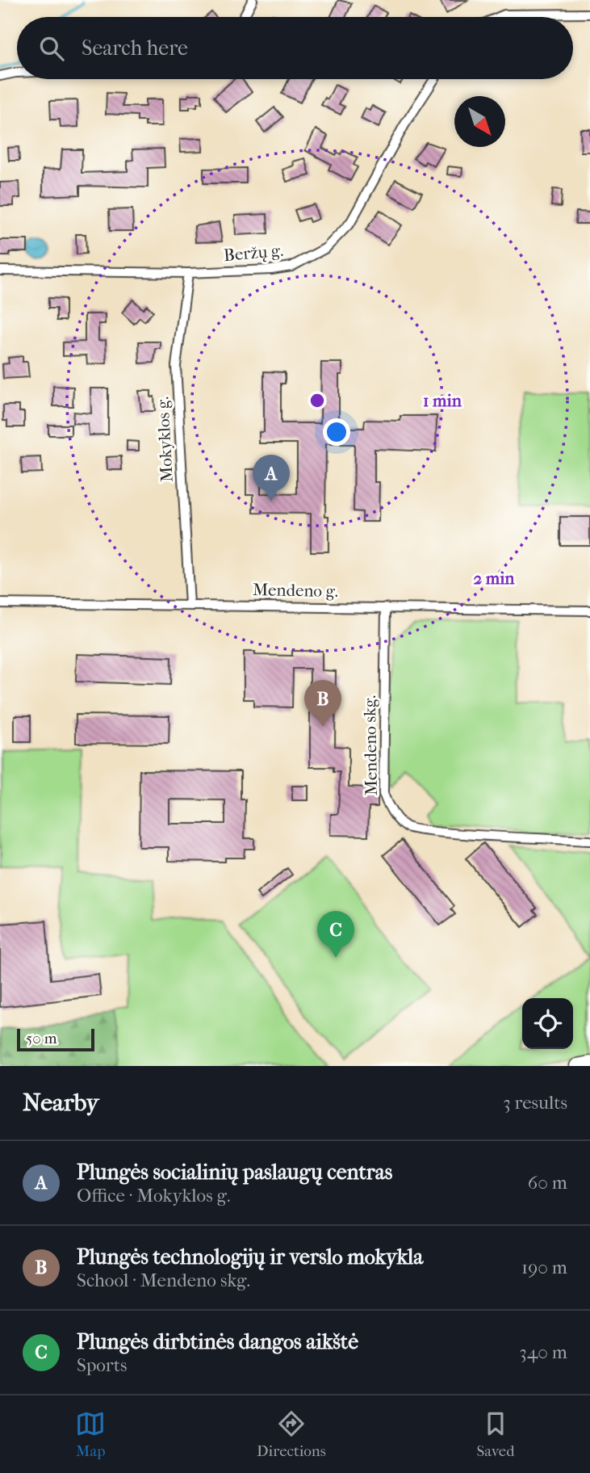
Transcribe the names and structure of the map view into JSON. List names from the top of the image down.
{
  "streets": {
    "street": [
      "Beržų g.",
      "Mokyklos g.",
      "Mendeno g.",
      "Mendeno skg."
    ]
  },
  "crossings": [
    ["Beržų g.", "Mokyklos g."],
    ["Mokyklos g.", "Mendeno g."],
    ["Mendeno g.", "Mendeno skg."]
  ],
  "scale_bar": "50 m",
  "north": "bottom right",
  "page": {
    "search": "Search here",
    "pins": ["A", "B", "C"],
    "scale": "50 m",
    "heading": ["Nearby", "3 results"],
    "list": [
      {
        "mark": "A",
        "name": "Plungės socialinių paslaugų centras",
        "note": "Office · Mokyklos g.",
        "value": "60 m"
      },
      {
        "mark": "B",
        "name": "Plungės technologijų ir verslo mokykla",
        "note": "School · Mendeno skg.",
        "value": "190 m"
      },
      {
        "mark": "C",
        "name": "Plungės dirbtinės dangos aikštė",
        "note": "Sports",
        "value": "340 m"
      }
    ],
    "nav": ["Map", "Directions", "Saved"]
  },
  "rings": ["1 min", "2 min"]
}
